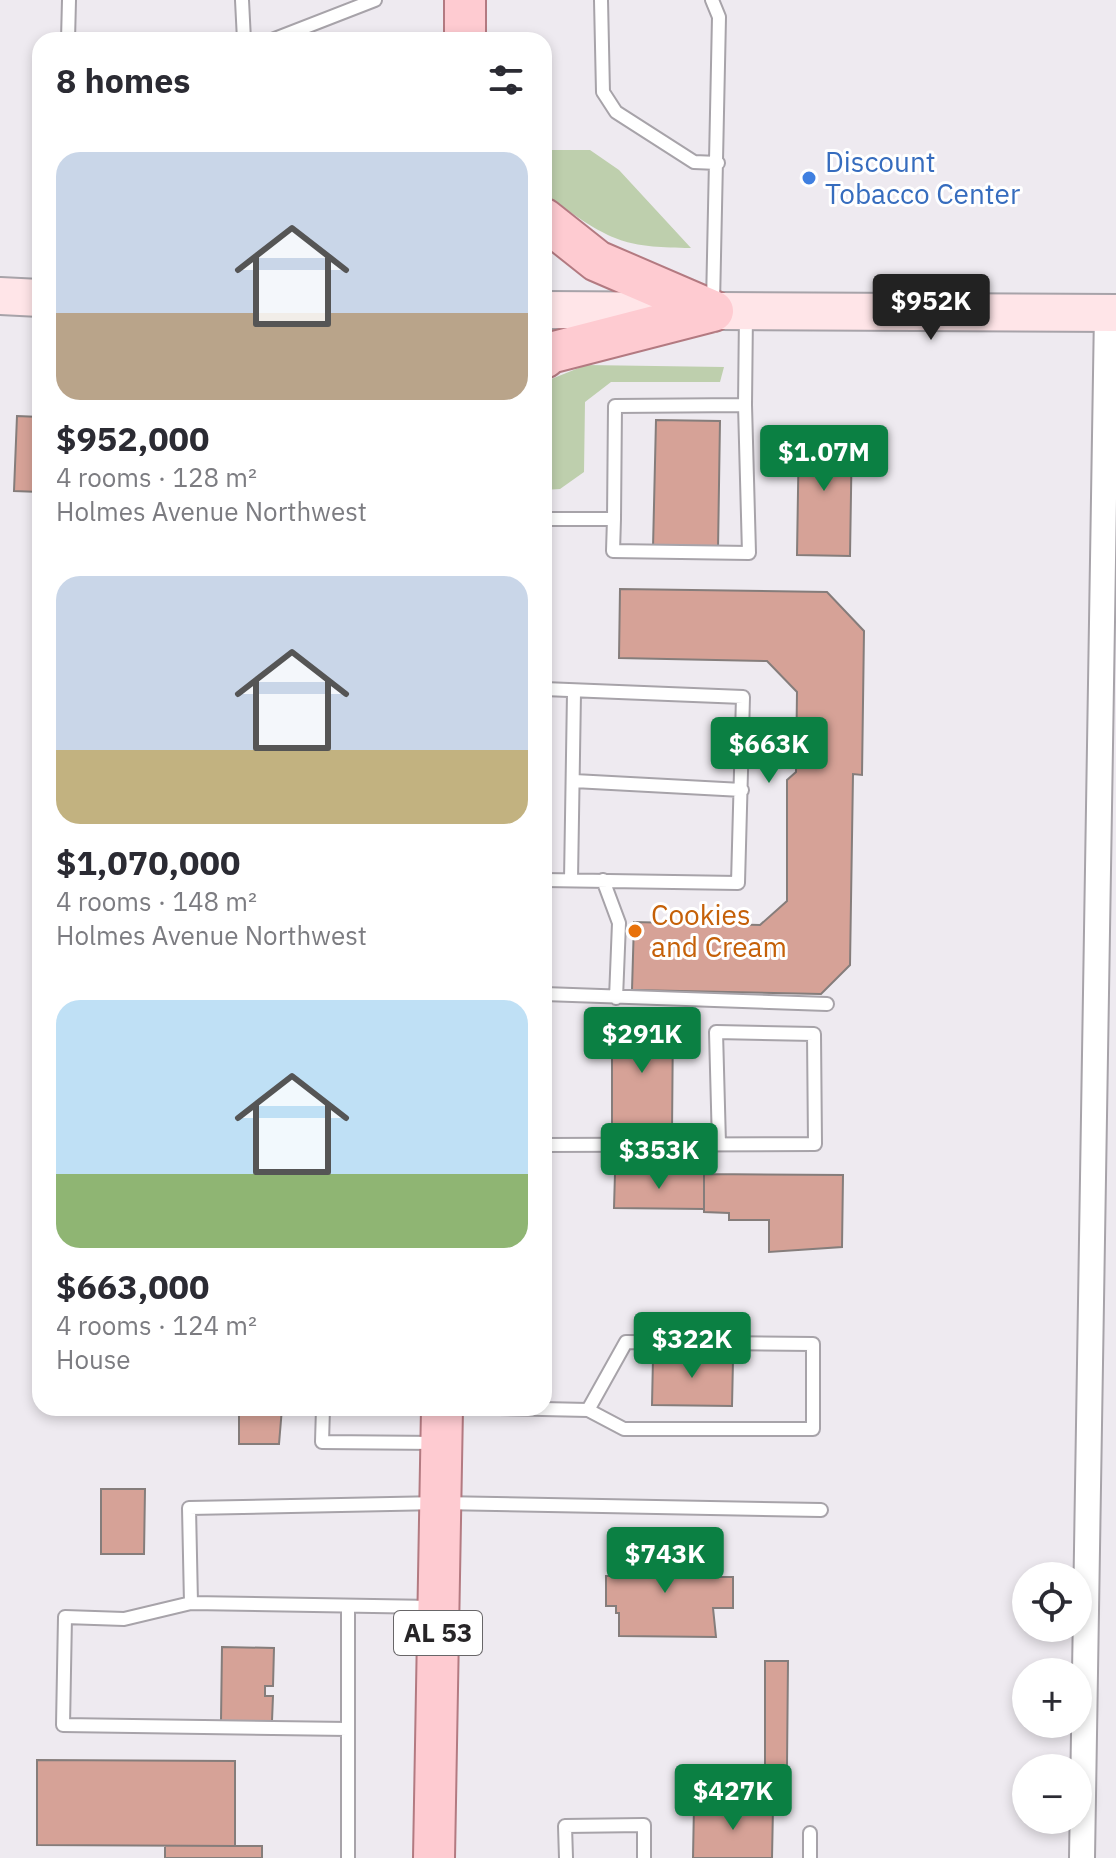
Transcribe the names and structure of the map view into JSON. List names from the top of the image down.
{
  "streets": {
    "main road": ["AL 53"]
  },
  "places": ["Discount Tobacco Center", "Cookies and Cream"],
  "page": {
    "heading": "8 homes",
    "list": [
      {
        "name": "$952,000",
        "note": "4 rooms · 128 m² · Holmes Avenue Northwest"
      },
      {
        "name": "$1,070,000",
        "note": "4 rooms · 148 m² · Holmes Avenue Northwest"
      },
      {
        "name": "$663,000",
        "note": "4 rooms · 124 m² · House"
      }
    ],
    "price": [
      "$952K",
      "$1.07M",
      "$663K",
      "$291K",
      "$353K",
      "$322K",
      "$743K",
      "$427K"
    ],
    "map_buttons": ["+", "−"]
  }
}
